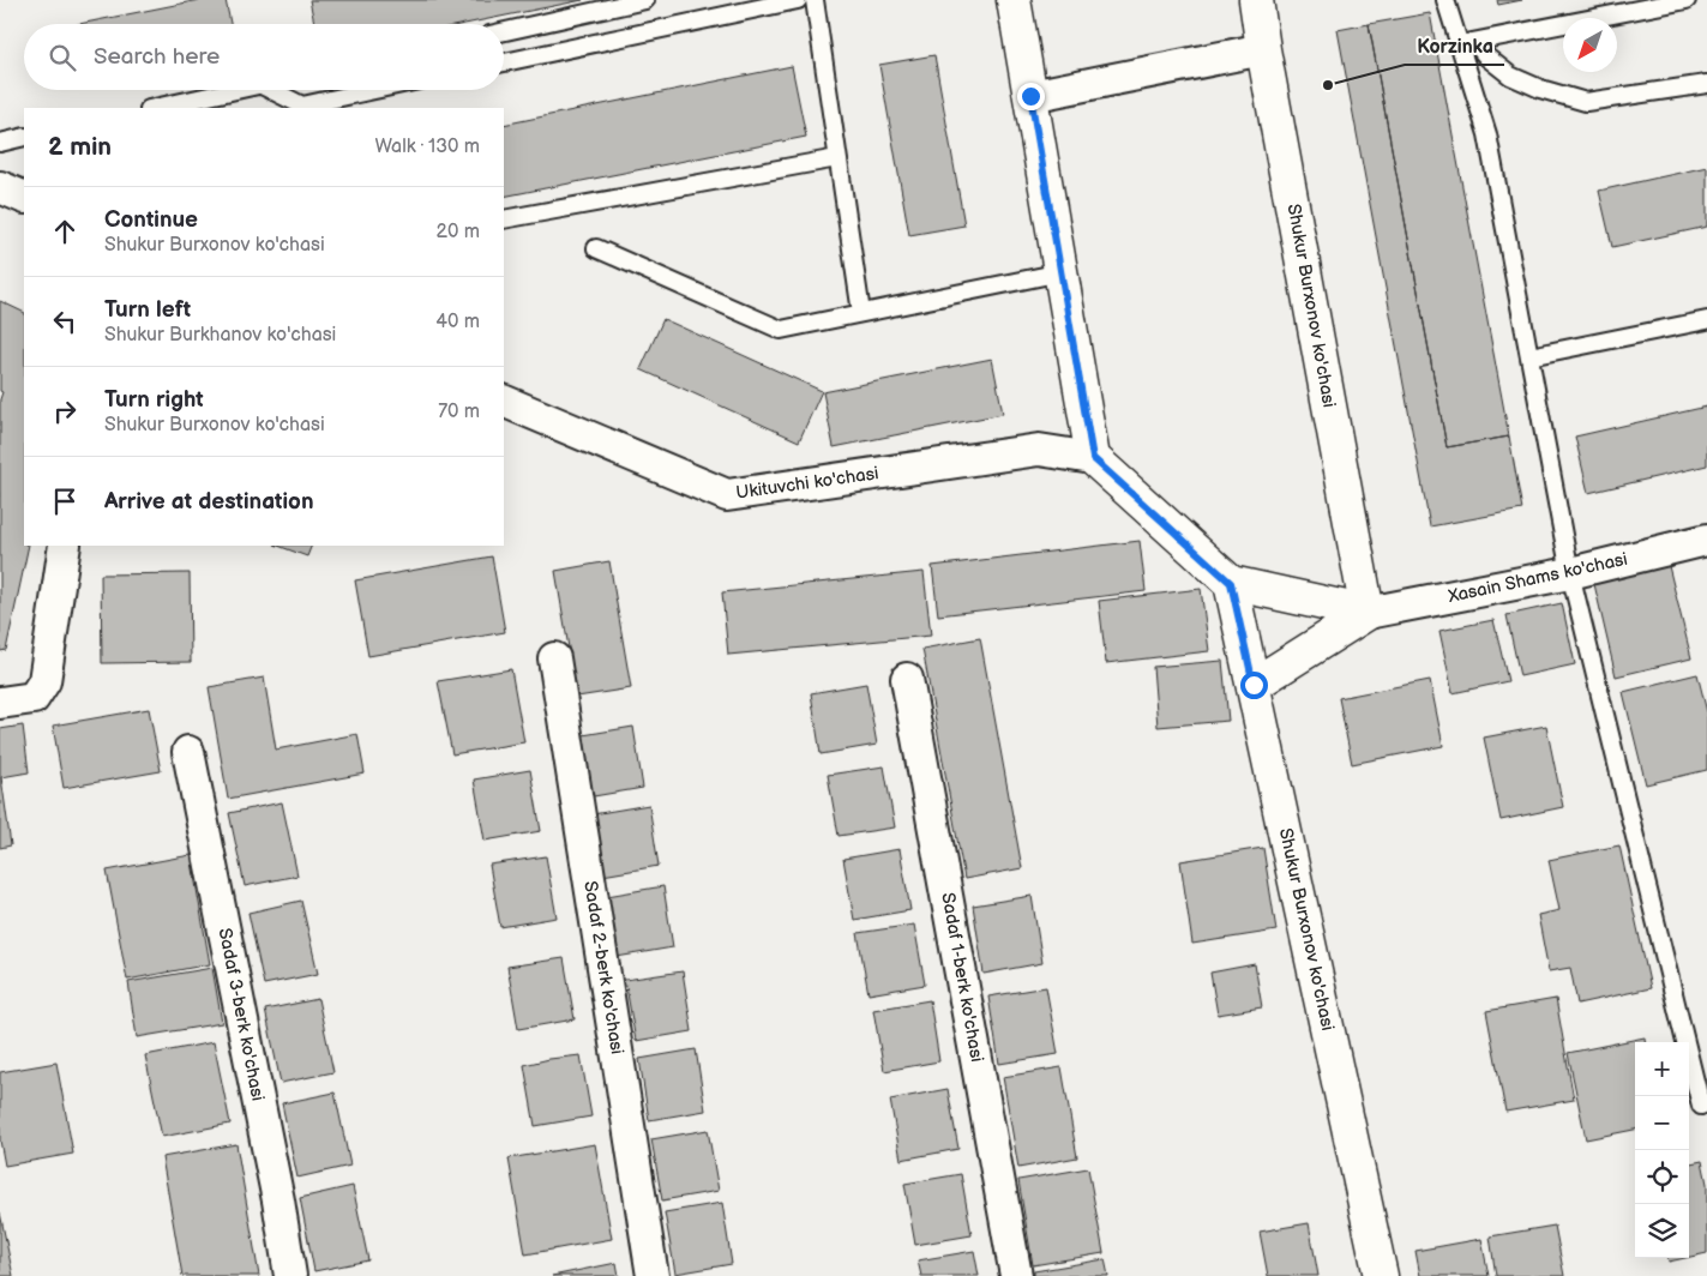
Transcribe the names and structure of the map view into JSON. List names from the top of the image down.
{
  "streets": {
    "street": [
      "Shukur Burxonov ko'chasi",
      "Ukituvchi ko'chasi",
      "Xasain Shams ko'chasi",
      "Sadaf 2-berk ko'chasi",
      "Sadaf 1-berk ko'chasi",
      "Sadaf 3-berk ko'chasi"
    ]
  },
  "crossings": [
    ["Shukur Burxonov ko'chasi", "Xasain Shams ko'chasi"]
  ],
  "places": ["Korzinka"],
  "north": "bottom left",
  "page": {
    "search": "Search here",
    "heading": ["2 min", "Walk · 130 m"],
    "list": [
      ["Continue", "Shukur Burxonov ko'chasi", "20 m"],
      ["Turn left", "Shukur Burkhanov ko'chasi", "40 m"],
      ["Turn right", "Shukur Burxonov ko'chasi", "70 m"],
      "Arrive at destination"
    ],
    "map_buttons": ["+", "−"]
  }
}
